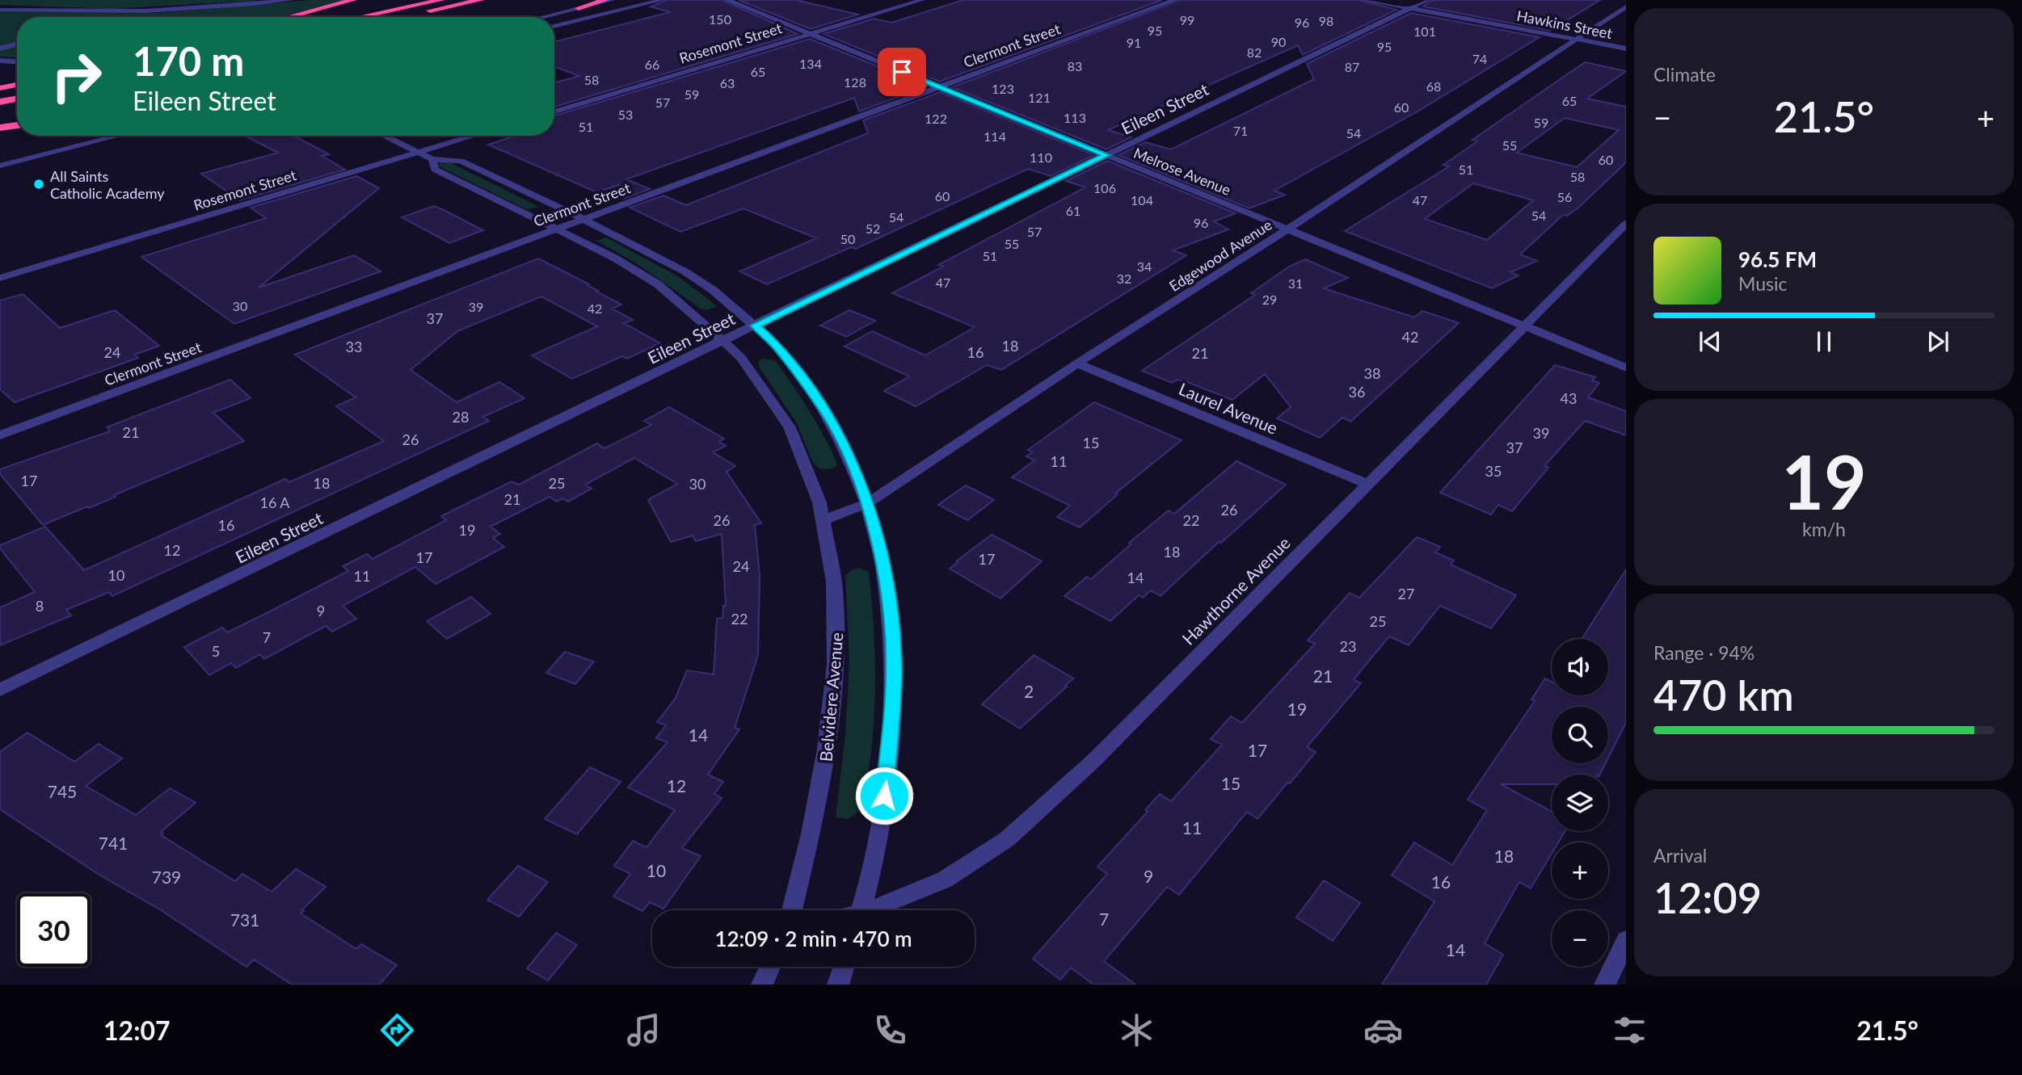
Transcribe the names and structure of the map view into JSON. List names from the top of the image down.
{
  "streets": {
    "street": [
      "Hawkins Street",
      "Rosemont Street",
      "Clermont Street",
      "Eileen Street",
      "Melrose Avenue",
      "Edgewood Avenue",
      "Laurel Avenue",
      "Hawthorne Avenue",
      "Belvidere Avenue"
    ]
  },
  "crossings": [
    ["Hawkins Street", "Eileen Street"],
    ["Hawkins Street", "Edgewood Avenue"],
    ["Rosemont Street", "Melrose Avenue"],
    ["Rosemont Street", "Belvidere Avenue"],
    ["Clermont Street", "Melrose Avenue"],
    ["Clermont Street", "Belvidere Avenue"],
    ["Eileen Street", "Melrose Avenue"],
    ["Eileen Street", "Belvidere Avenue"],
    ["Melrose Avenue", "Edgewood Avenue"],
    ["Melrose Avenue", "Hawthorne Avenue"],
    ["Edgewood Avenue", "Laurel Avenue"],
    ["Edgewood Avenue", "Belvidere Avenue"],
    ["Laurel Avenue", "Hawthorne Avenue"]
  ],
  "places": ["All Saints Catholic Academy"],
  "house_numbers": [
    "150",
    "99",
    "98",
    "96",
    "95",
    "101",
    "90",
    "91",
    "95",
    "82",
    "74",
    "134",
    "66",
    "83",
    "87",
    "65",
    "58",
    "128",
    "63",
    "68",
    "123",
    "59",
    "121",
    "65",
    "57",
    "60",
    "53",
    "113",
    "122",
    "59",
    "51",
    "71",
    "54",
    "114",
    "55",
    "110",
    "60",
    "51",
    "58",
    "106",
    "60",
    "56",
    "104",
    "47",
    "61",
    "54",
    "54",
    "96",
    "52",
    "57",
    "50",
    "55",
    "51",
    "34",
    "32",
    "47",
    "31",
    "29",
    "30",
    "39",
    "42",
    "37",
    "42",
    "18",
    "33",
    "24",
    "16",
    "21",
    "38",
    "36",
    "43",
    "28",
    "21",
    "39",
    "26",
    "15",
    "37",
    "11",
    "35",
    "17",
    "18",
    "25",
    "30",
    "21",
    "16 A",
    "26",
    "26",
    "22",
    "16",
    "19",
    "12",
    "18",
    "17",
    "17",
    "24",
    "10",
    "11",
    "14",
    "27",
    "8",
    "9",
    "22",
    "25",
    "7",
    "23",
    "5",
    "21",
    "2",
    "19",
    "14",
    "17",
    "15",
    "12",
    "745",
    "11",
    "741",
    "18",
    "10",
    "9",
    "739",
    "16",
    "7",
    "731",
    "14"
  ],
  "page": {
    "tile": [
      "Climate",
      ["19", "km/h"],
      ["Range · 94%", "470 km"],
      ["Arrival", "12:09"]
    ],
    "turn": ["170 m", "Eileen Street"],
    "heat": ["−", "21.5°", "+"],
    "song": ["96.5 FM", "Music"],
    "map_buttons": ["+", "−"],
    "limit": "30",
    "trip": "12:09 · 2 min · 470 m",
    "tabs": ["12:07", "21.5°"]
  }
}
